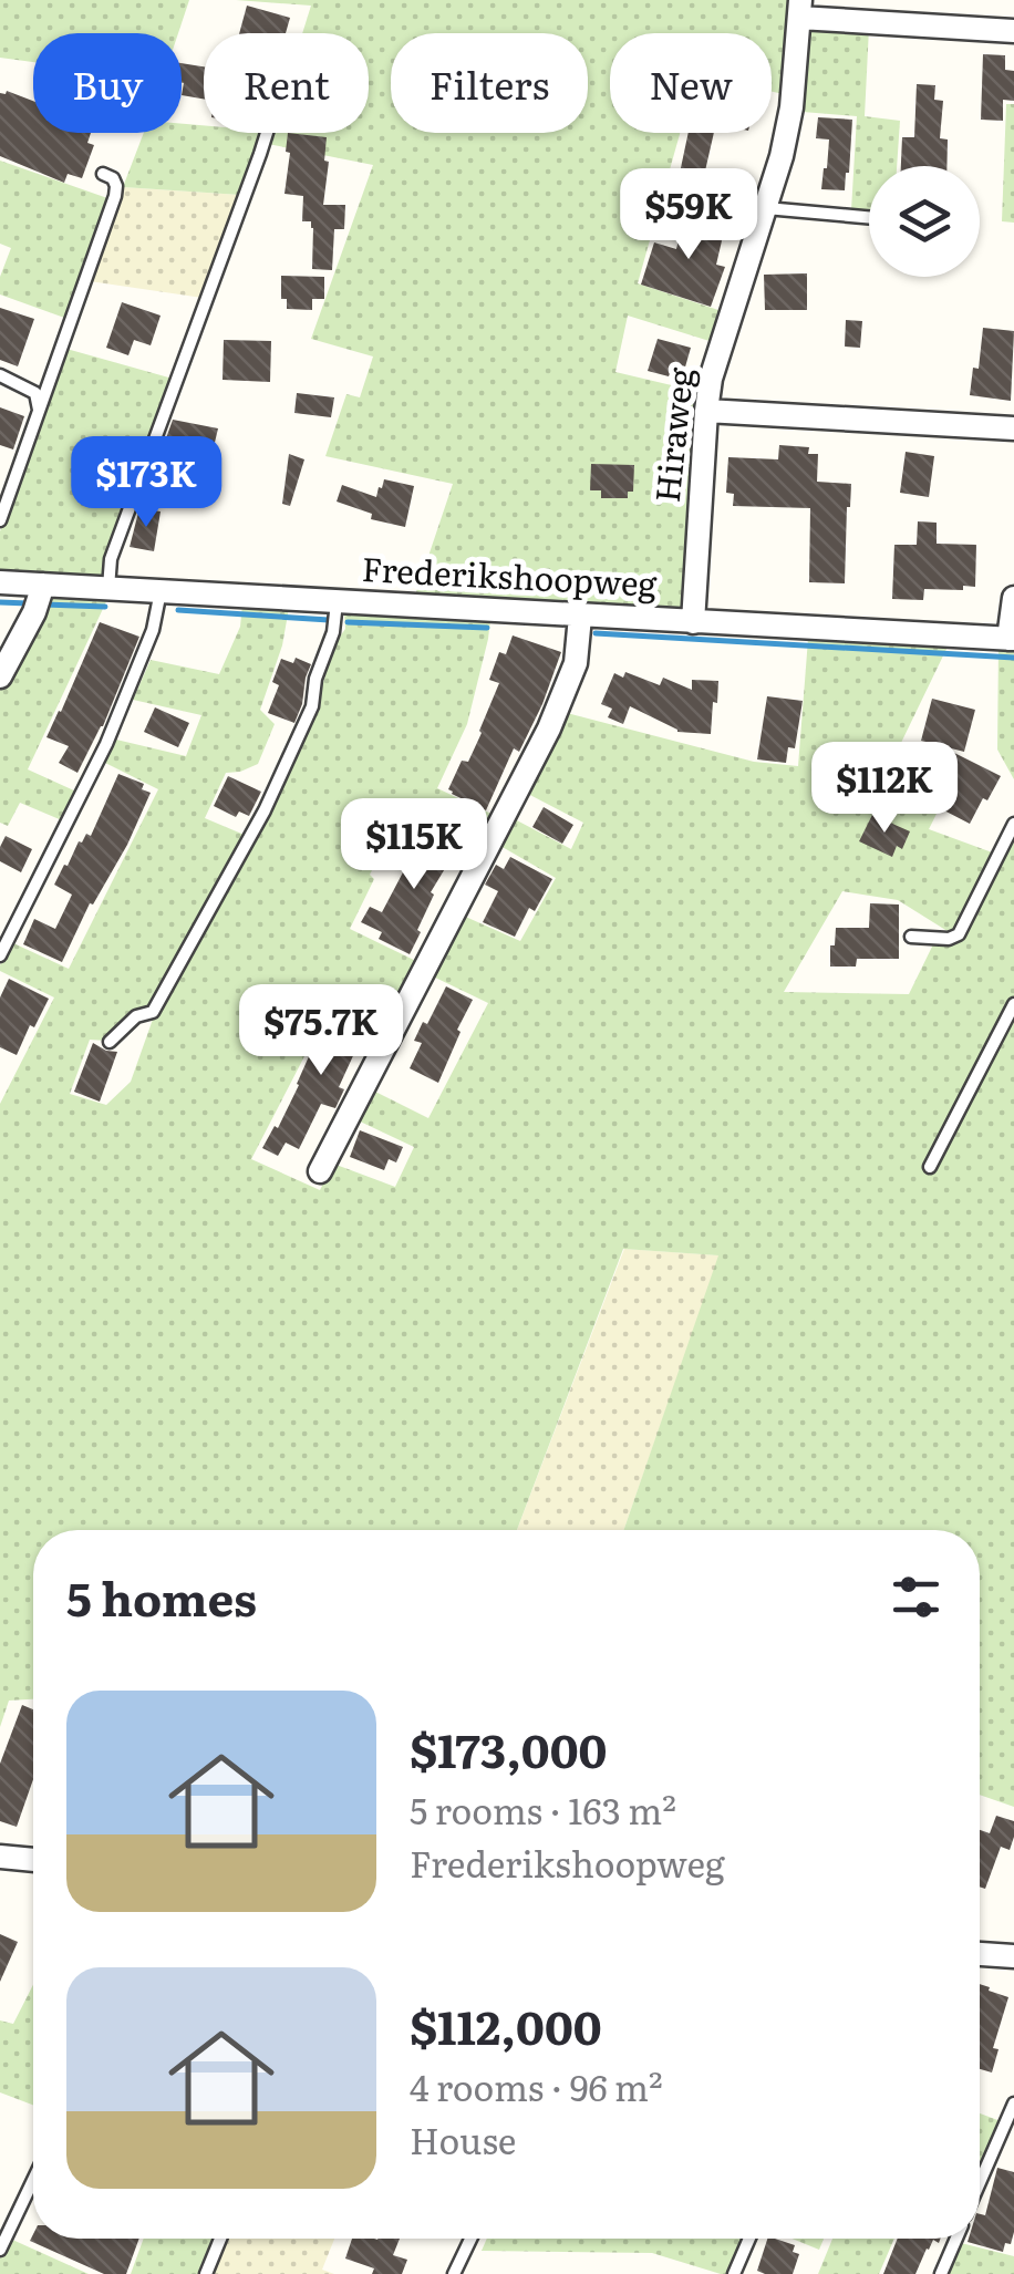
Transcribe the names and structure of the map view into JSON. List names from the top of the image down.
{
  "streets": {
    "street": ["Hiraweg", "Frederikshoopweg"]
  },
  "crossings": [
    ["Hiraweg", "Frederikshoopweg"]
  ],
  "page": {
    "chip": [
      "Buy",
      "Rent",
      "Filters",
      "New"
    ],
    "price": [
      "$59K",
      "$173K",
      "$112K",
      "$115K",
      "$75.7K"
    ],
    "heading": "5 homes",
    "list": [
      {
        "name": "$173,000",
        "note": "5 rooms · 163 m² · Frederikshoopweg"
      },
      {
        "name": "$112,000",
        "note": "4 rooms · 96 m² · House"
      }
    ]
  }
}
